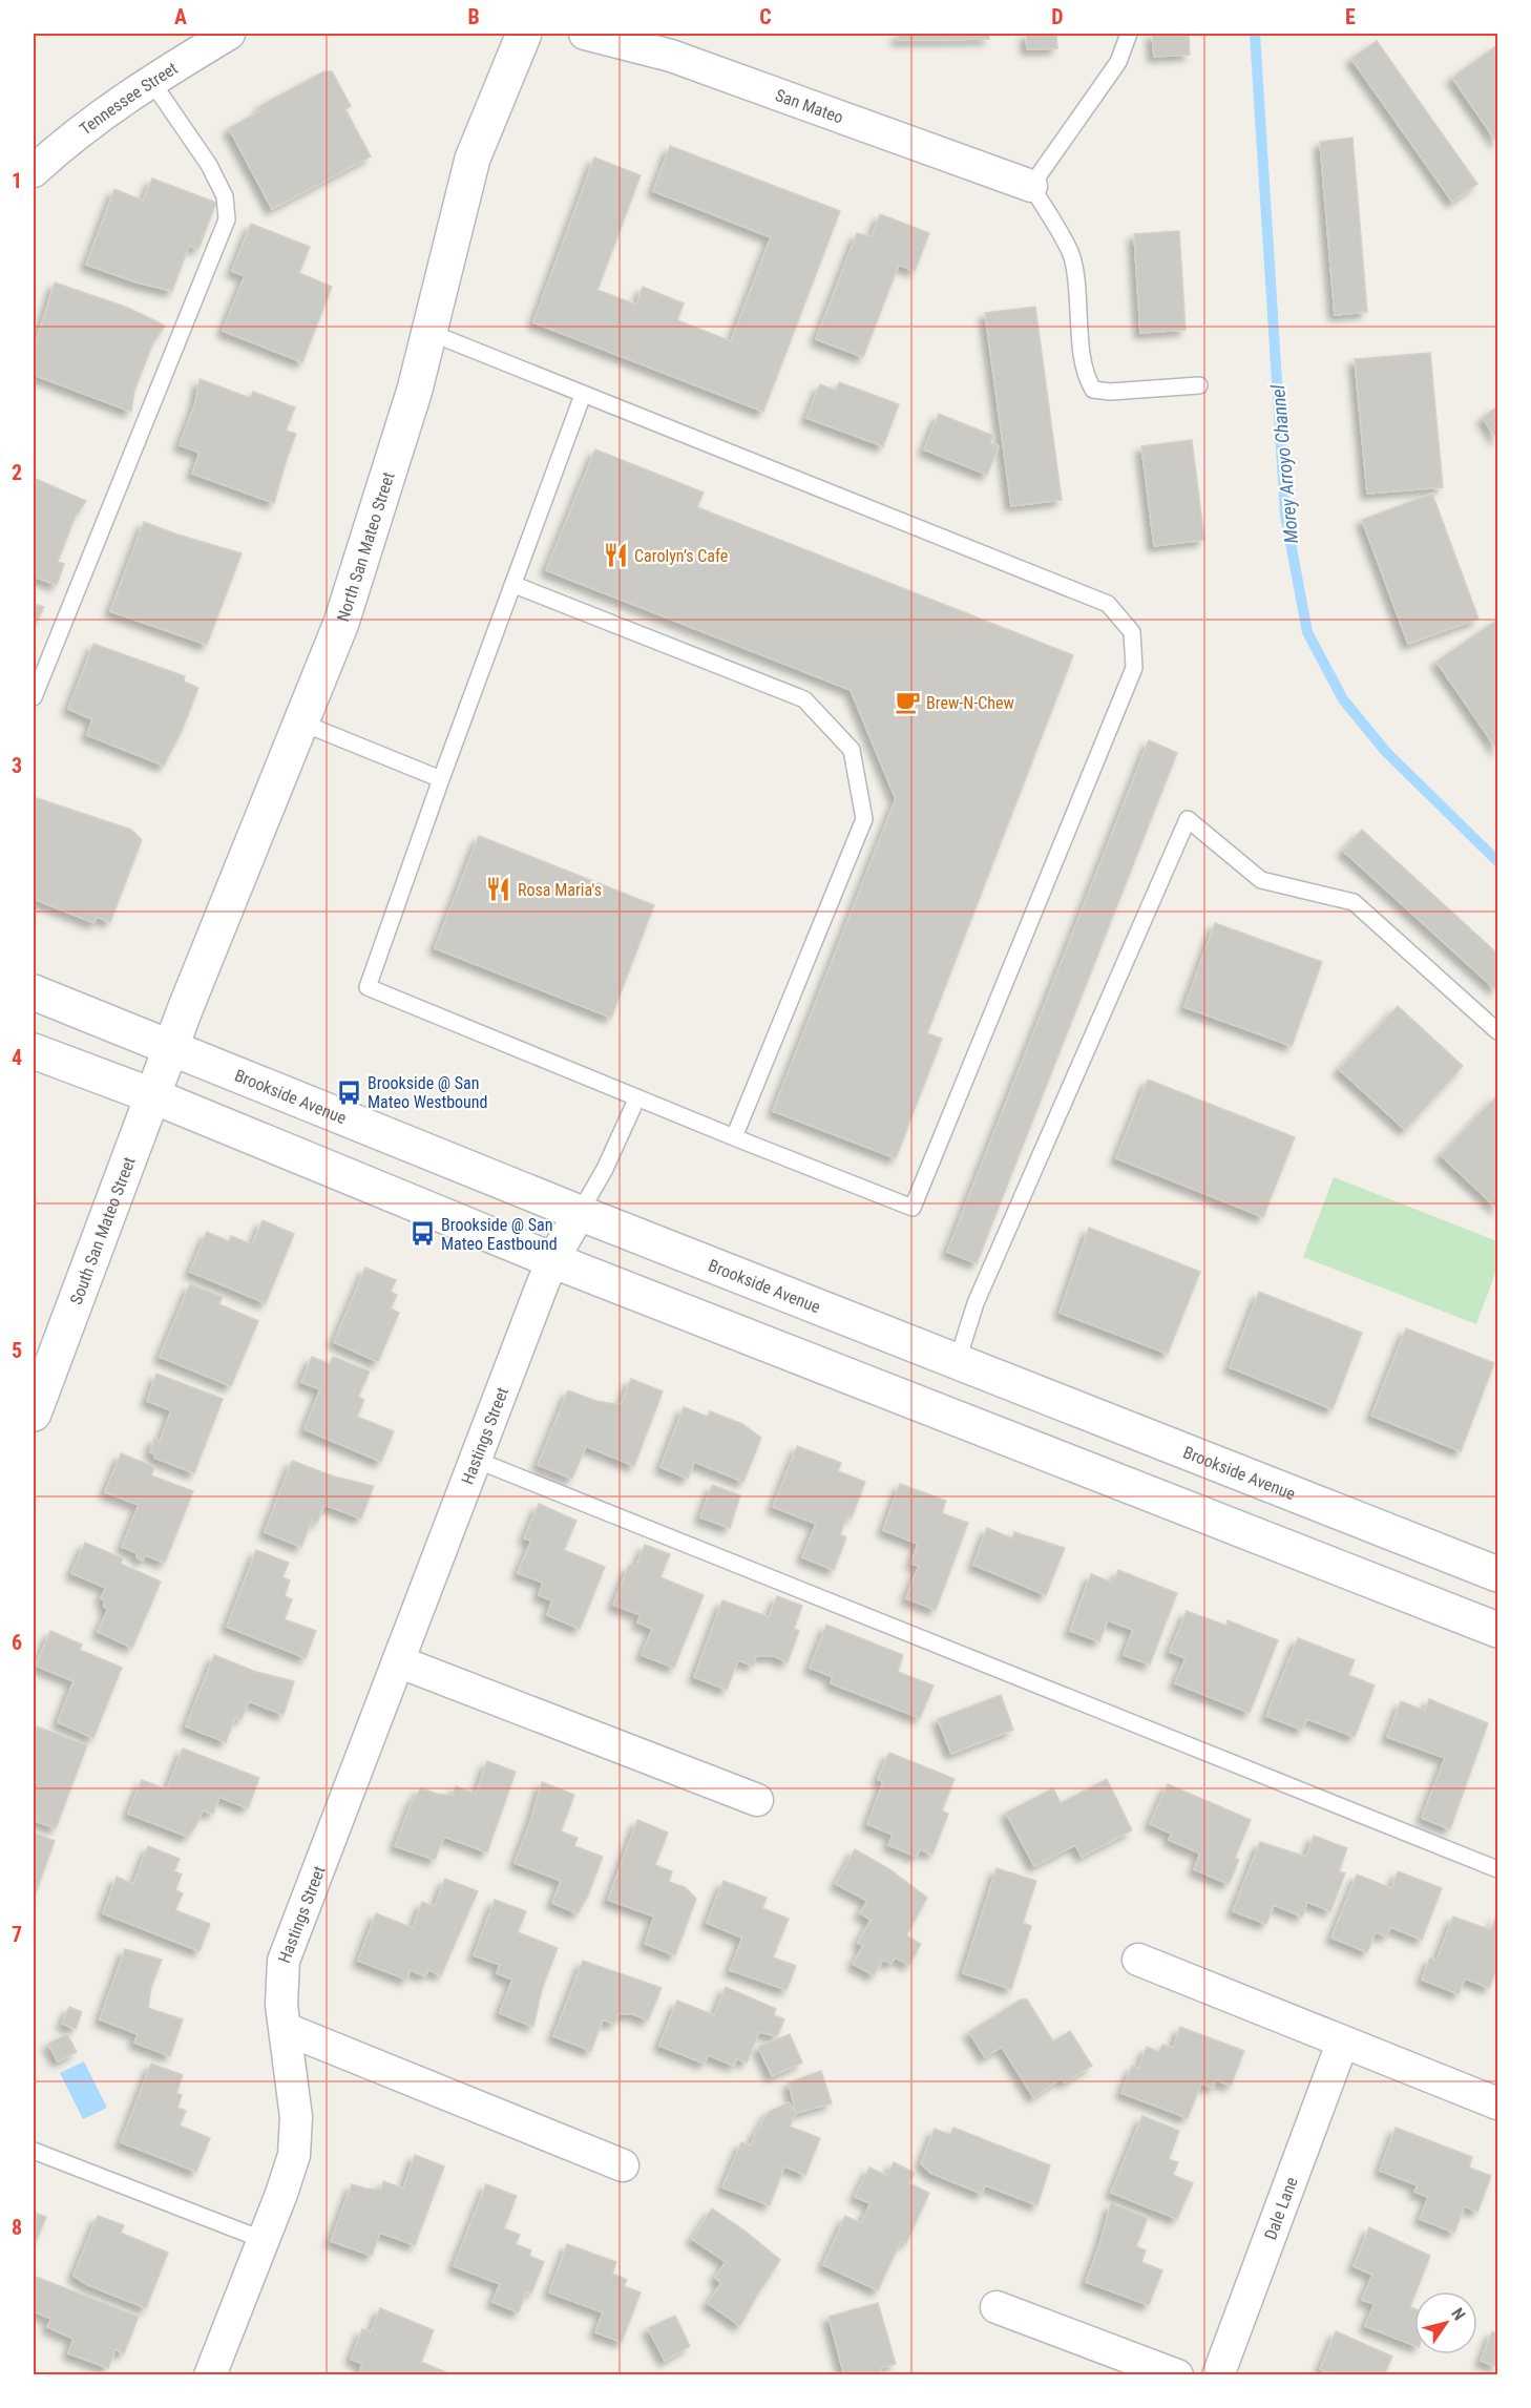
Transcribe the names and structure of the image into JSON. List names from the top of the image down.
{
  "streets": {
    "main road": ["North San Mateo Street", "Brookside Avenue", "South San Mateo Street"],
    "street": [
      "Tennessee Street",
      "San Mateo",
      "Hastings Street",
      "Dale Lane"
    ]
  },
  "crossings": [
    ["North San Mateo Street", "Brookside Avenue"],
    ["North San Mateo Street", "South San Mateo Street"],
    ["Brookside Avenue", "South San Mateo Street"],
    ["Brookside Avenue", "Hastings Street"]
  ],
  "water": ["Morey Arroyo Channel"],
  "places": {
    "restaurant": ["Carolyn’s Cafe", "Rosa Maria's"],
    "cafe": ["Brew-N-Chew"],
    "bus stop": ["Brookside @ San Mateo Westbound", "Brookside @ San Mateo Eastbound"]
  },
  "north": "top right",
  "grid": {
    "columns": [
      "A",
      "B",
      "C",
      "D",
      "E"
    ],
    "rows": [
      "1",
      "2",
      "3",
      "4",
      "5",
      "6",
      "7",
      "8"
    ]
  }
}
